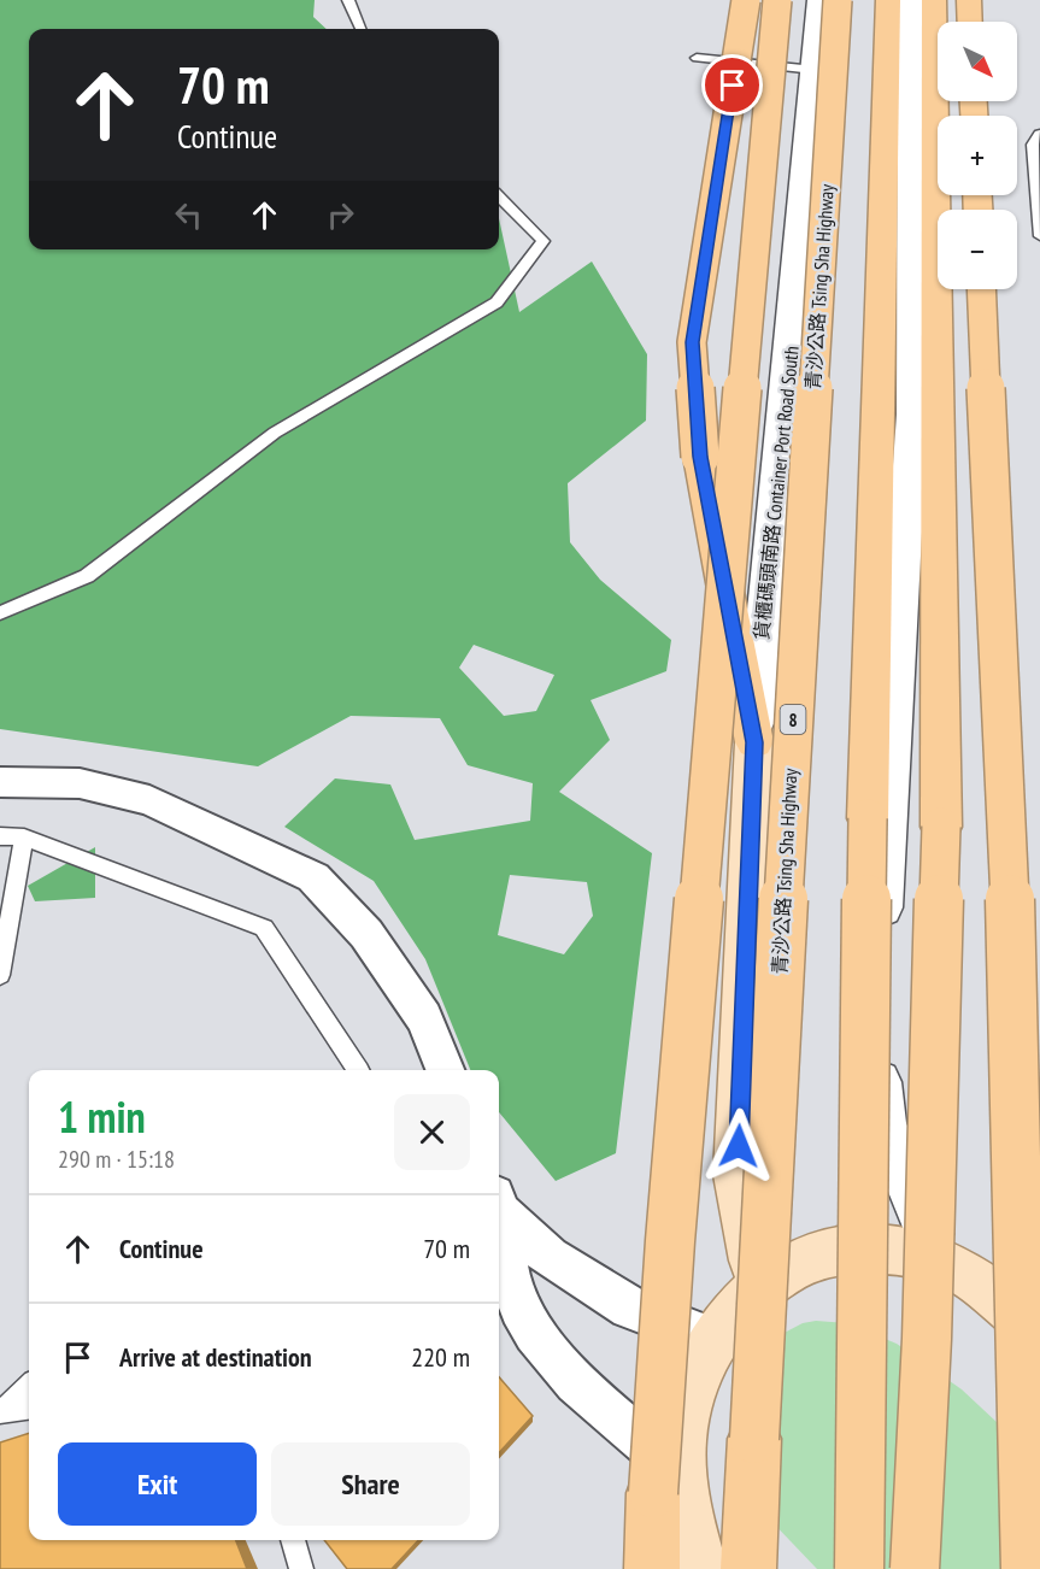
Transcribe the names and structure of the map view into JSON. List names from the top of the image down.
{
  "streets": {
    "highway": ["青沙公路 Tsing Sha Highway", "8"],
    "main road": ["貨櫃碼頭南路 Container Port Road South"]
  },
  "north": "bottom right",
  "page": {
    "map_buttons": ["+", "−"],
    "turn": ["70 m", "Continue"],
    "heading": ["1 min", "290 m · 15:18"],
    "list": [
      {
        "name": "Continue",
        "value": "70 m"
      },
      {
        "name": "Arrive at destination",
        "value": "220 m"
      }
    ],
    "buttons": ["Exit", "Share"]
  }
}
